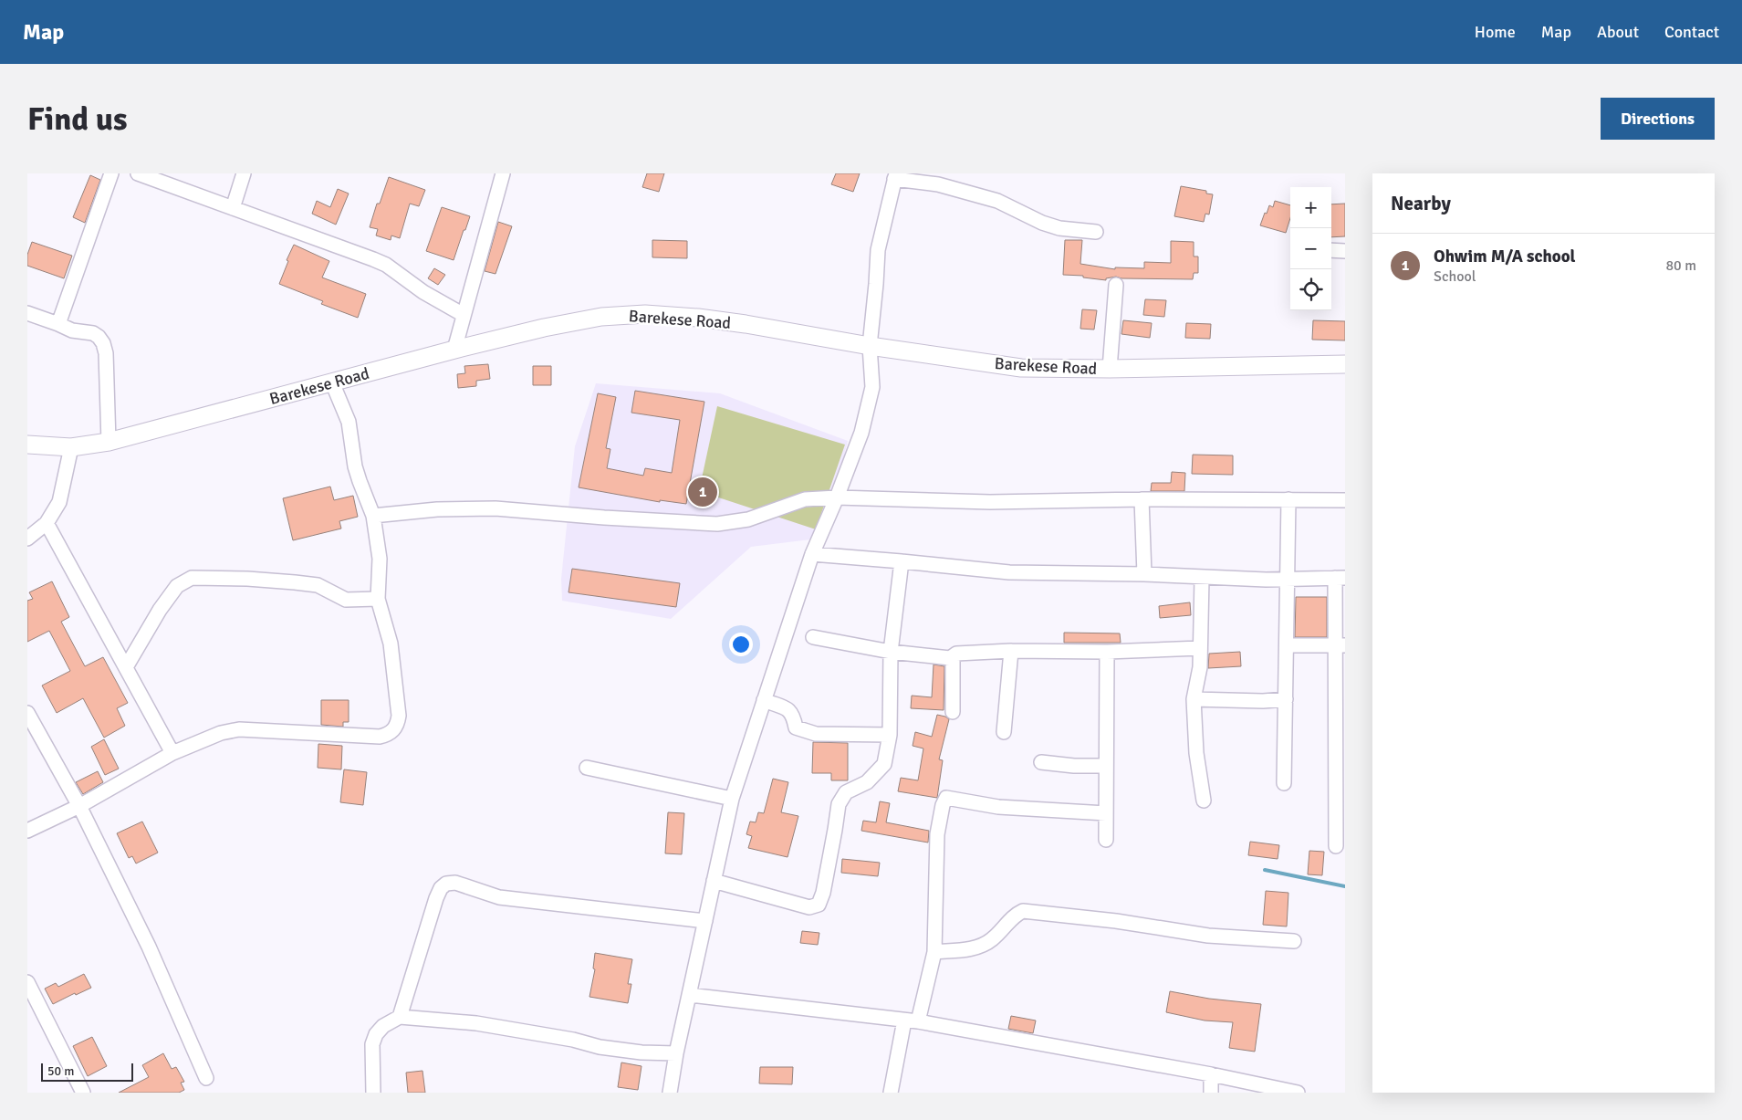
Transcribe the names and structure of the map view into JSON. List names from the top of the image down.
{
  "streets": {
    "main road": ["Barekese Road"]
  },
  "scale_bar": "50 m",
  "page": {
    "header": "Map",
    "nav": [
      "Home",
      "Map",
      "About",
      "Contact"
    ],
    "buttons": "Directions",
    "title": "Find us",
    "heading": "Nearby",
    "map_buttons": ["+", "−"],
    "list": [
      {
        "mark": "1",
        "name": "Ohwim M/A school",
        "note": "School",
        "value": "80 m"
      }
    ],
    "pins": "1",
    "scale": "50 m"
  }
}
